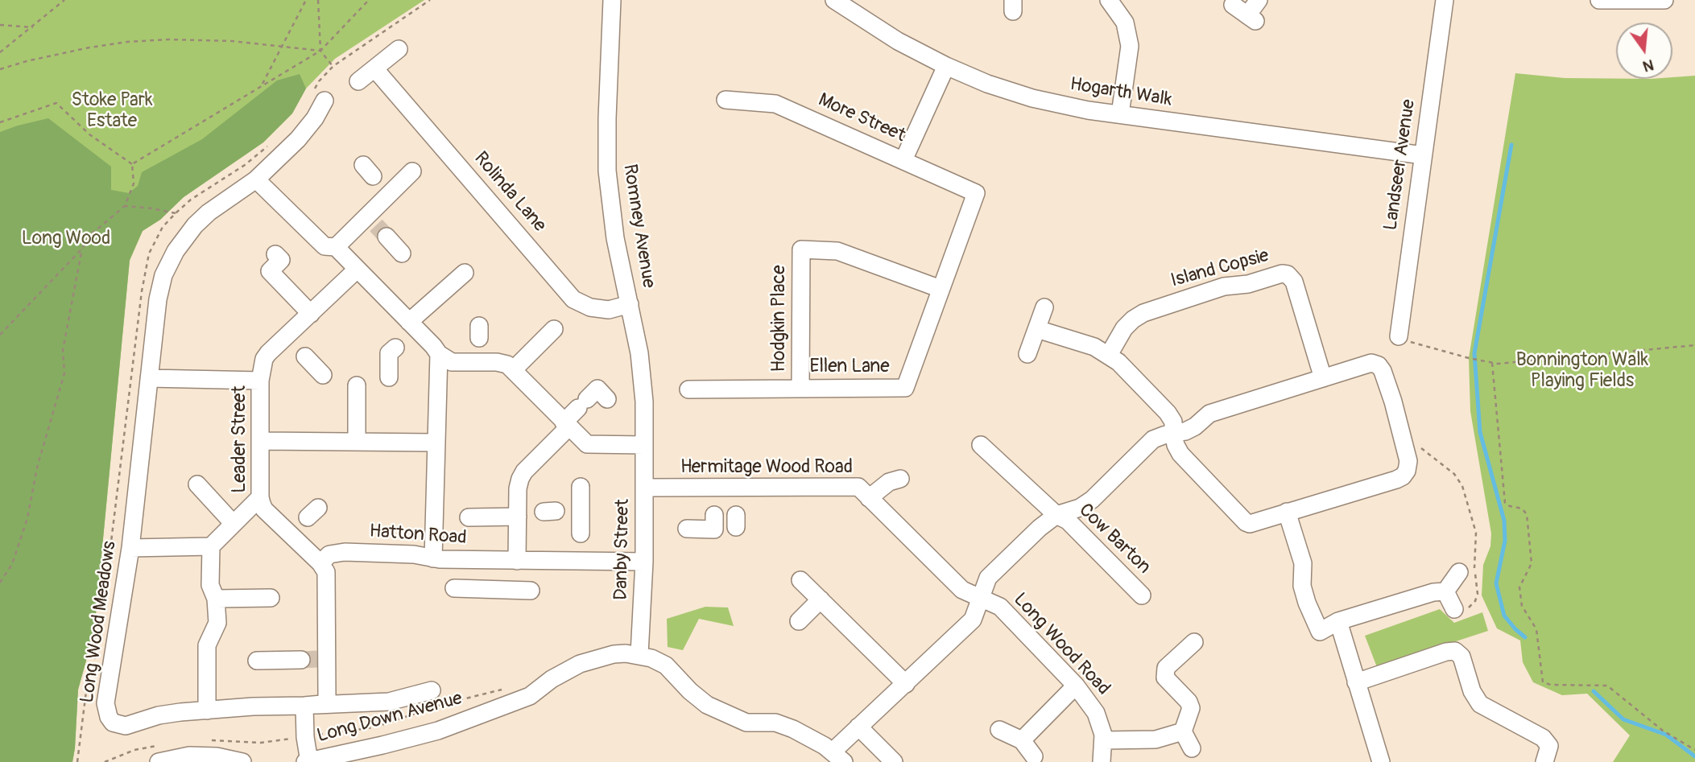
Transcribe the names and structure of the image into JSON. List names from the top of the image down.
{
  "streets": {
    "street": [
      "Hogarth Walk",
      "More Street",
      "Landseer Avenue",
      "Rolinda Lane",
      "Romney Avenue",
      "Island Copsie",
      "Hodgkin Place",
      "Ellen Lane",
      "Leader Street",
      "Hermitage Wood Road",
      "Hatton Road",
      "Cow Barton",
      "Danby Street",
      "Long Wood Meadows",
      "Long Wood Road",
      "Long Down Avenue"
    ]
  },
  "crossings": [
    ["Hogarth Walk", "Landseer Avenue"],
    ["More Street", "Ellen Lane"],
    ["Rolinda Lane", "Romney Avenue"],
    ["Romney Avenue", "Danby Street"],
    ["Island Copsie", "Cow Barton"],
    ["Hodgkin Place", "Ellen Lane"],
    ["Leader Street", "Hatton Road"],
    ["Hermitage Wood Road", "Cow Barton"],
    ["Hermitage Wood Road", "Danby Street"],
    ["Hermitage Wood Road", "Long Wood Road"],
    ["Hatton Road", "Danby Street"],
    ["Cow Barton", "Long Wood Road"],
    ["Cow Barton", "Long Down Avenue"],
    ["Danby Street", "Long Down Avenue"]
  ],
  "parks": ["Stoke Park Estate", "Long Wood", "Bonnington Walk Playing Fields"],
  "north": "bottom"
}
